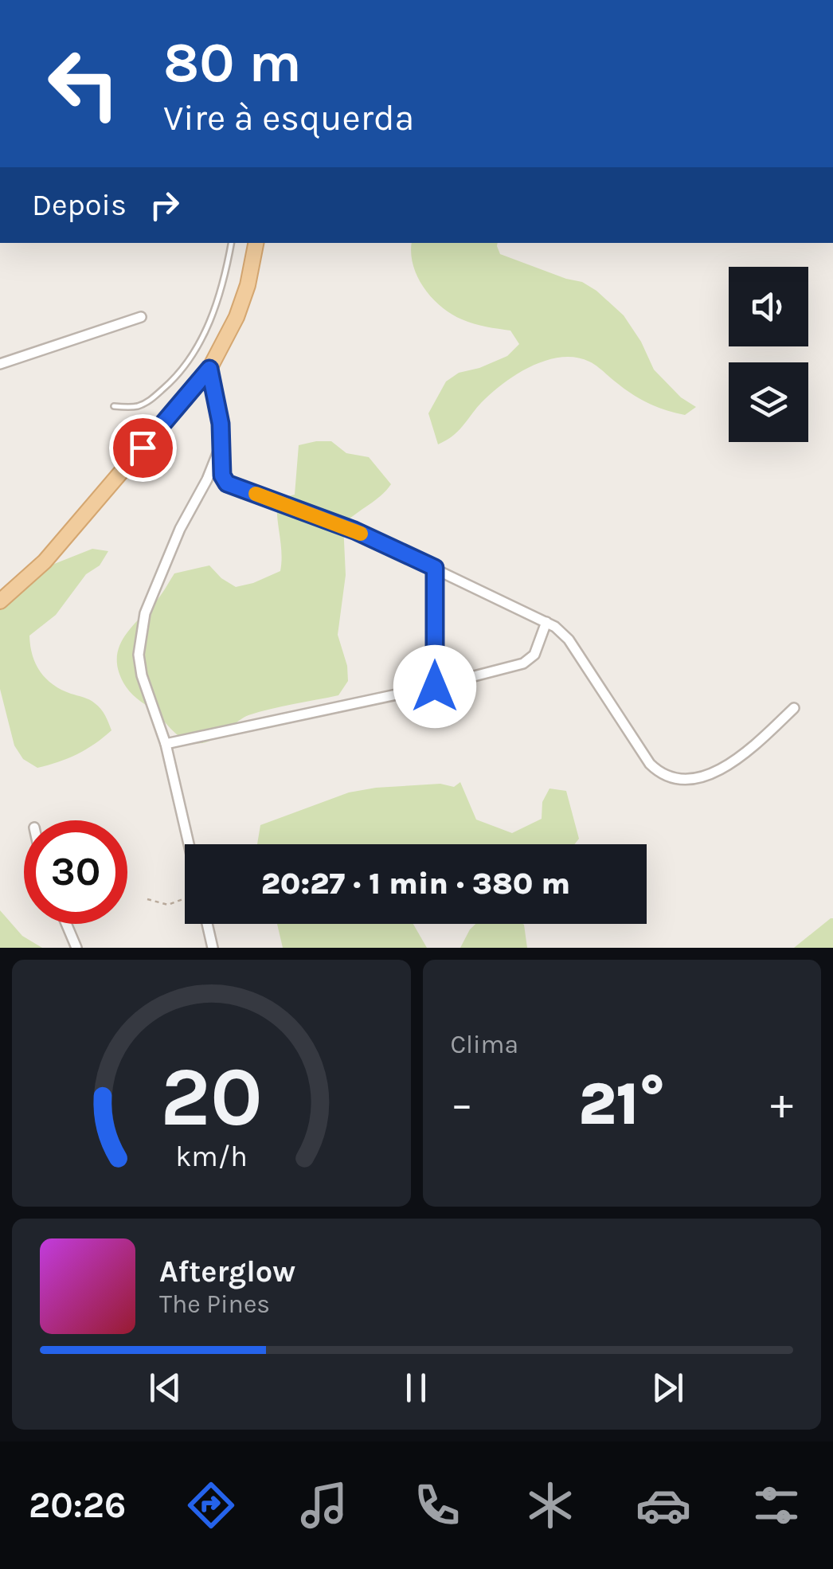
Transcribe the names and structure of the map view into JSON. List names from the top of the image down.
{
  "page": {
    "turn": ["80 m", "Vire à esquerda"],
    "then": "Depois",
    "limit": "30",
    "trip": "20:27 · 1 min · 380 m",
    "tile": "Clima",
    "heat": ["−", "21°", "+"],
    "song": ["Afterglow", "The Pines"],
    "tabs": "20:26",
    "gauge": ["20", "km/h"]
  }
}
